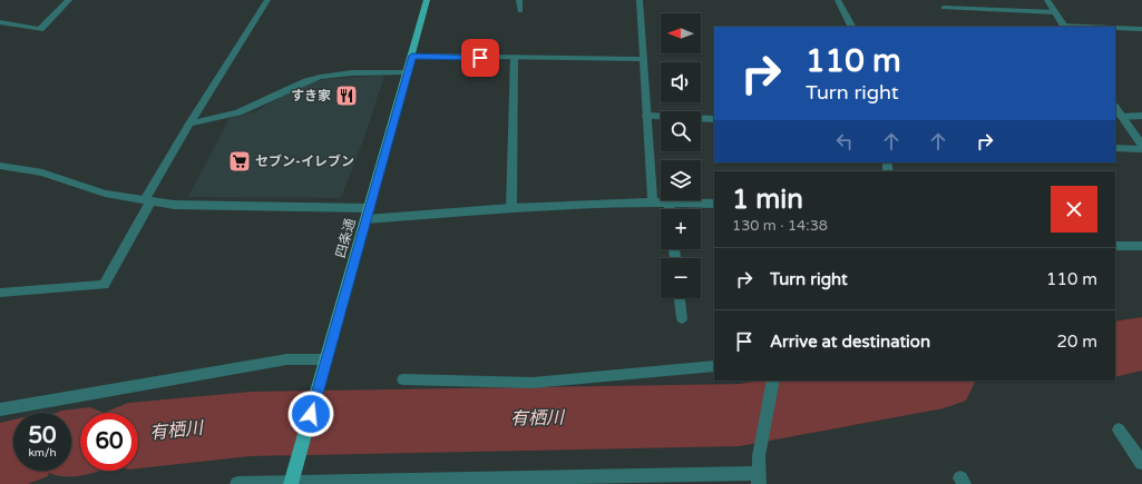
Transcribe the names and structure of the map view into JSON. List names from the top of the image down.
{
  "streets": {
    "main road": ["四条通"]
  },
  "water": ["有栖川"],
  "places": {
    "restaurant": ["すき家"],
    "supermarket": ["セブン-イレブン"]
  },
  "north": "left",
  "page": {
    "map_buttons": ["+", "−"],
    "turn": ["110 m", "Turn right"],
    "heading": ["1 min", "130 m · 14:38"],
    "list": [
      {
        "name": "Turn right",
        "value": "110 m"
      },
      {
        "name": "Arrive at destination",
        "value": "20 m"
      }
    ],
    "speed": "50 km/h",
    "limit": "60"
  }
}
